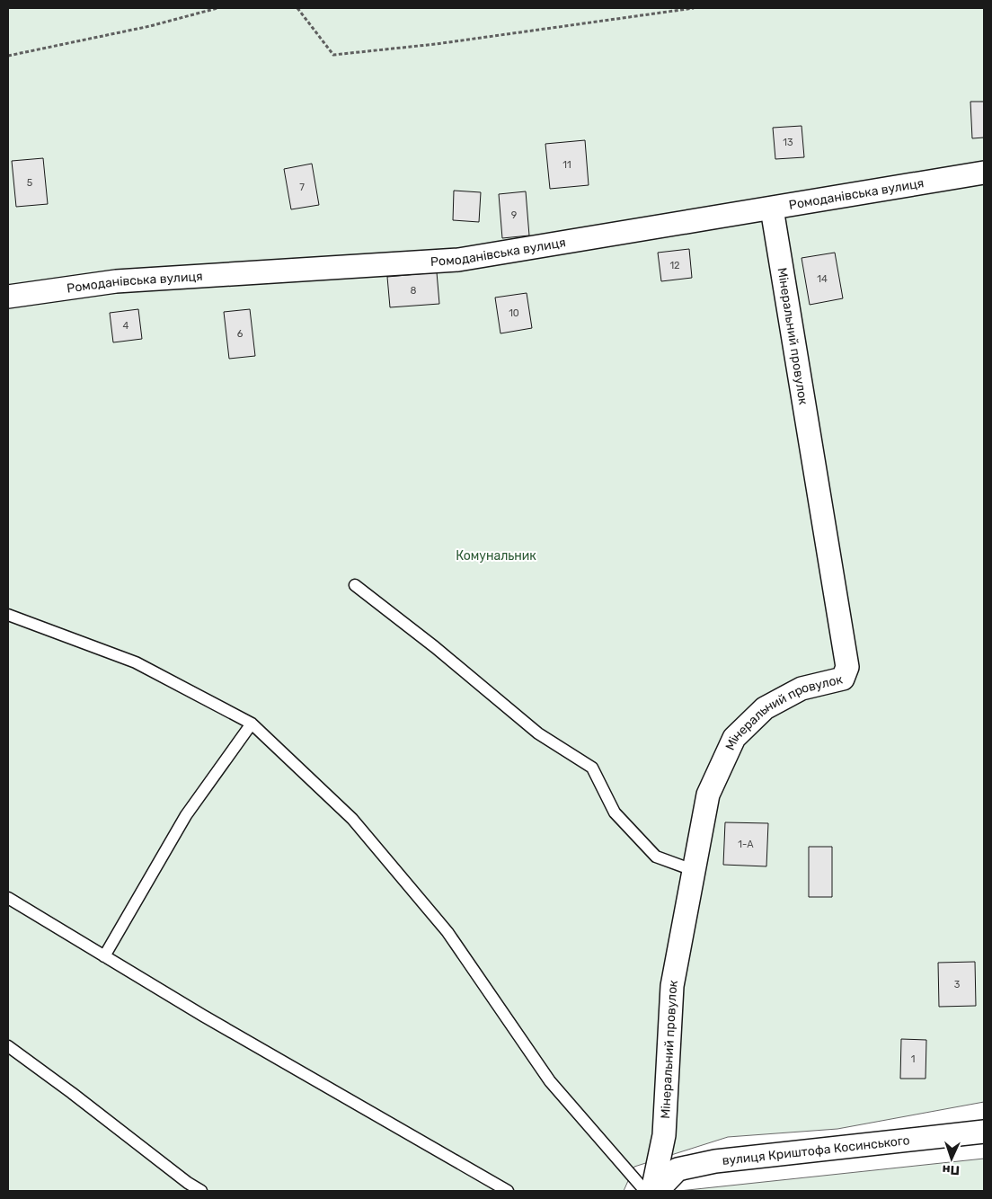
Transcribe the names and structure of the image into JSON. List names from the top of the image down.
{
  "streets": {
    "street": ["Ромоданівська вулиця", "Мінеральний провулок", "вулиця Криштофа Косинського"]
  },
  "crossings": [
    ["Ромоданівська вулиця", "Мінеральний провулок"]
  ],
  "parks": ["Комунальник"],
  "house_numbers": [
    "13",
    "11",
    "5",
    "7",
    "9",
    "12",
    "14",
    "8",
    "10",
    "4",
    "6",
    "1-А",
    "3",
    "1"
  ],
  "north": "bottom"
}
